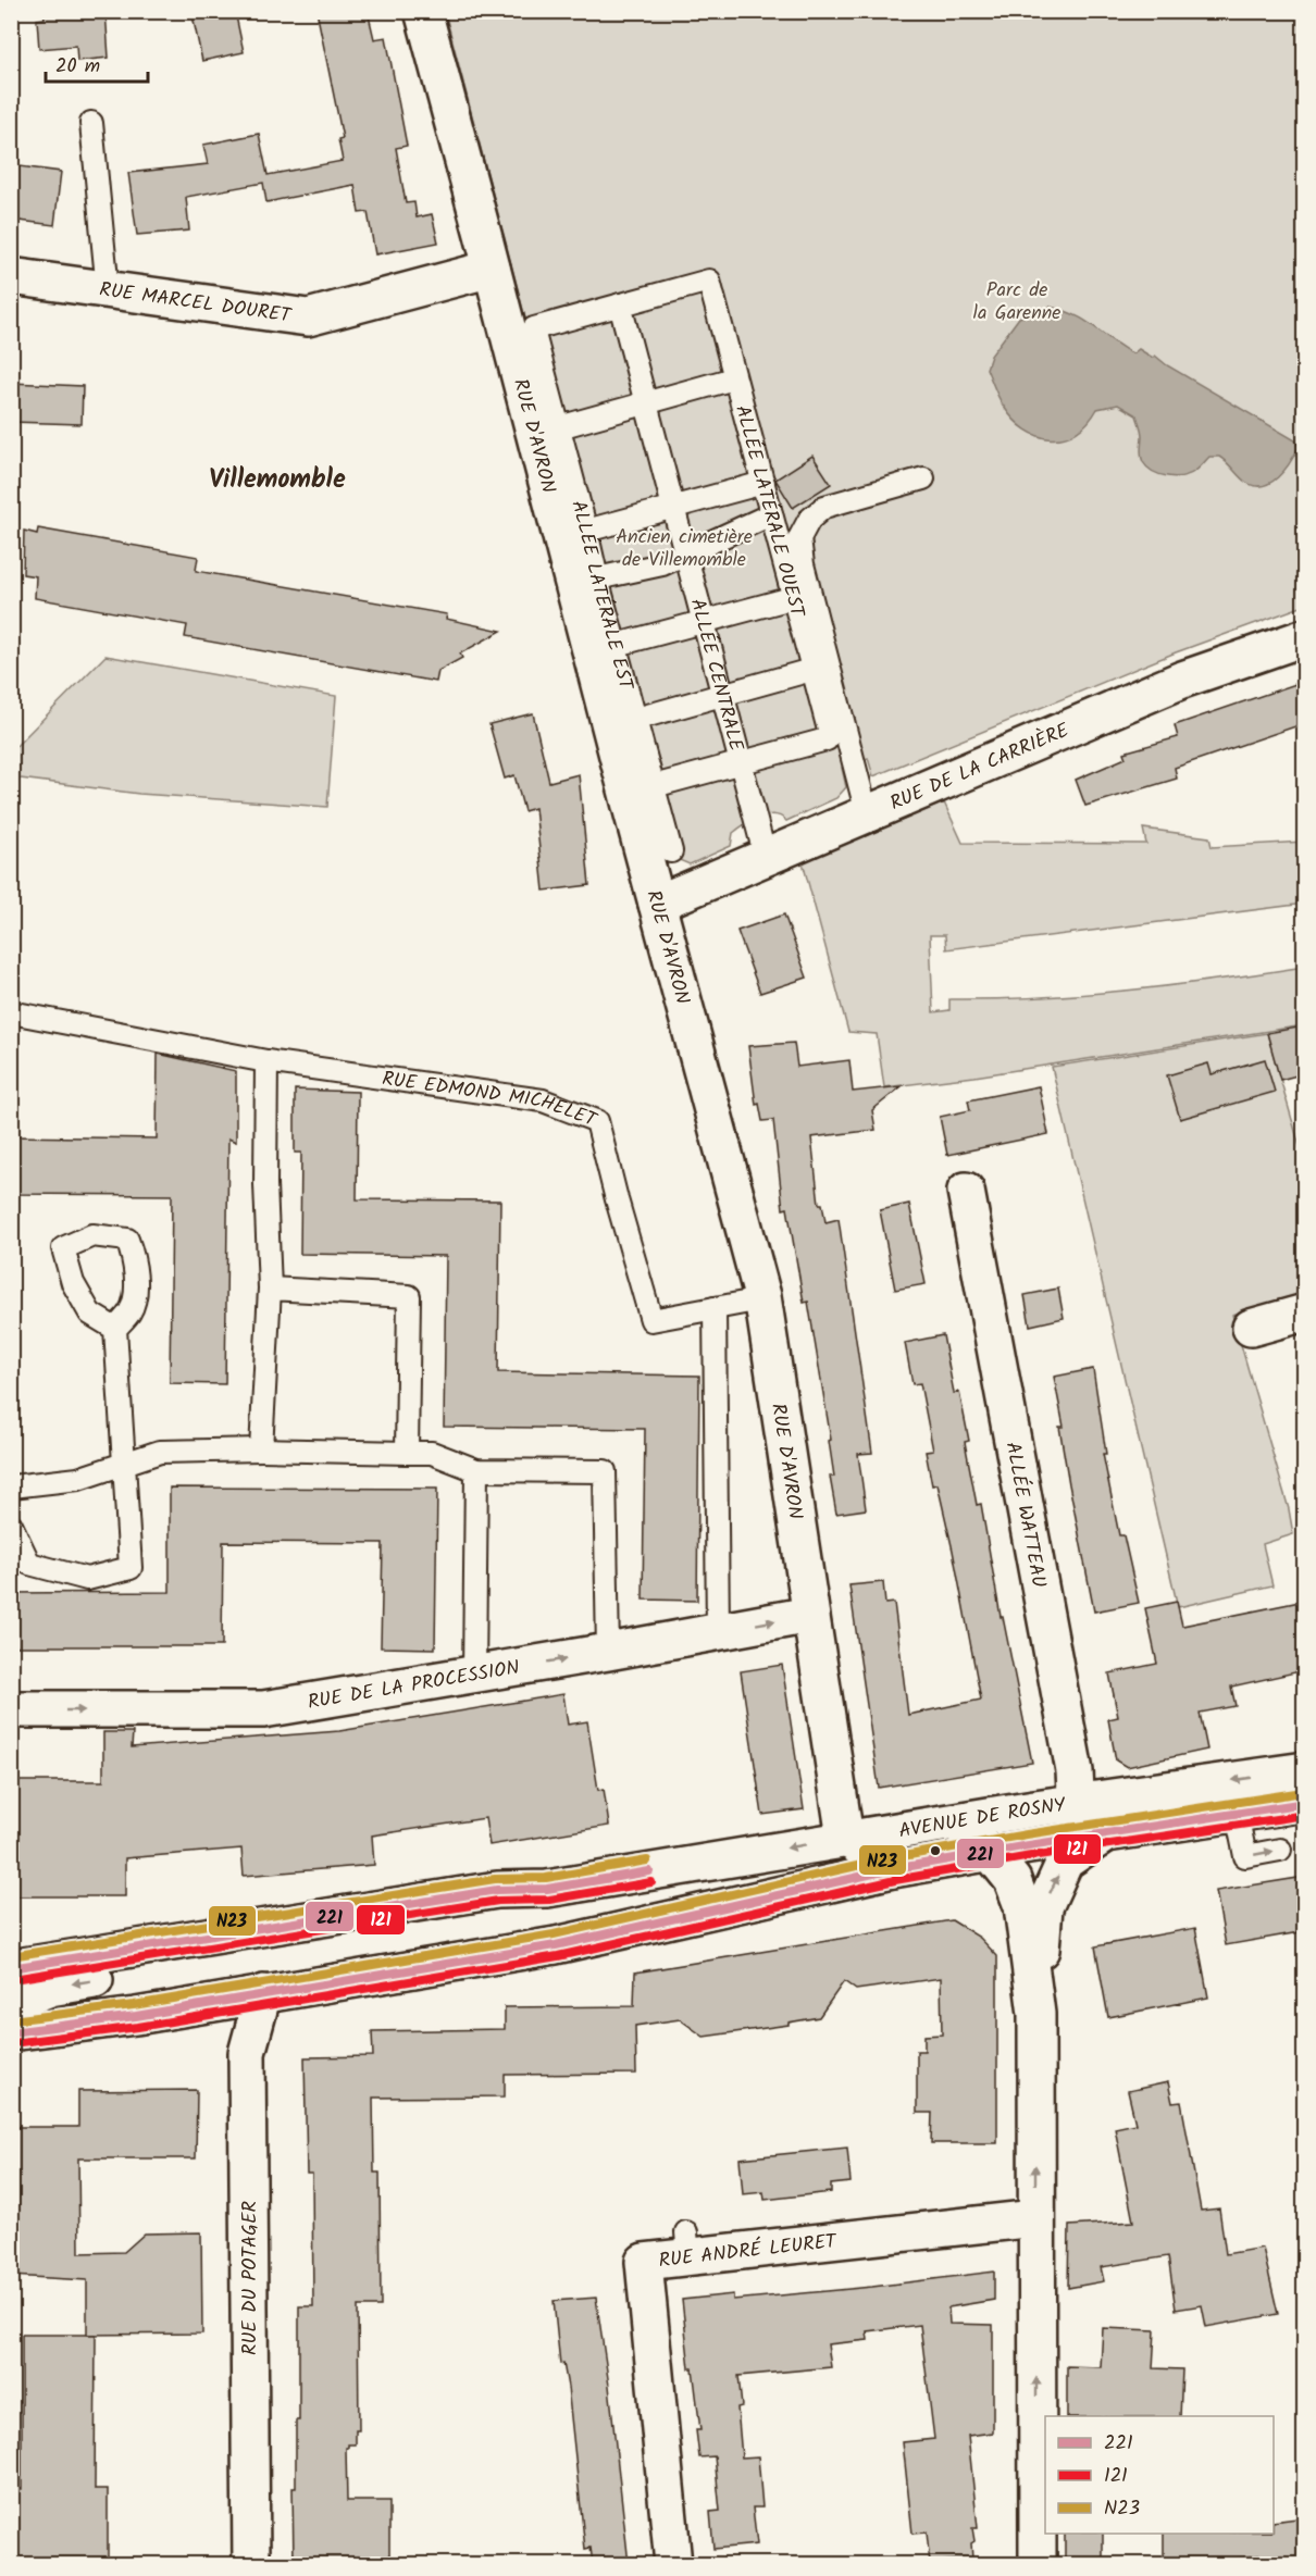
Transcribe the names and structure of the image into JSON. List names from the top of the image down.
{
  "streets": {
    "street": [
      "RUE MARCEL DOURET",
      "RUE D'AVRON",
      "RUE DE LA CARRIÈRE",
      "ALLÉE WATTEAU",
      "RUE DE LA PROCESSION",
      "AVENUE DE ROSNY",
      "RUE ANDRÉ LEURET",
      "RUE DU POTAGER"
    ],
    "lane": [
      "ALLÉE LATÉRALE OUEST",
      "ALLÉE LATÉRALE EST",
      "ALLÉE CENTRALE",
      "RUE EDMOND MICHELET"
    ]
  },
  "crossings": [
    ["RUE MARCEL DOURET", "RUE D'AVRON"],
    ["RUE D'AVRON", "RUE DE LA CARRIÈRE"],
    ["RUE D'AVRON", "RUE EDMOND MICHELET"],
    ["RUE D'AVRON", "RUE DE LA PROCESSION"],
    ["RUE D'AVRON", "AVENUE DE ROSNY"],
    ["ALLÉE LATÉRALE OUEST", "ALLÉE LATÉRALE EST"],
    ["ALLÉE LATÉRALE OUEST", "ALLÉE CENTRALE"],
    ["ALLÉE LATÉRALE EST", "ALLÉE CENTRALE"],
    ["ALLÉE CENTRALE", "RUE DE LA CARRIÈRE"],
    ["ALLÉE WATTEAU", "AVENUE DE ROSNY"],
    ["AVENUE DE ROSNY", "RUE DU POTAGER"]
  ],
  "districts": ["Villemomble"],
  "parks": ["Parc de la Garenne", "Ancien cimetière de Villemomble"],
  "lines": ["transit line N23", "transit line 221", "transit line 121"],
  "legend": ["221", "121", "N23"],
  "scale_bar": "20 m"
}
